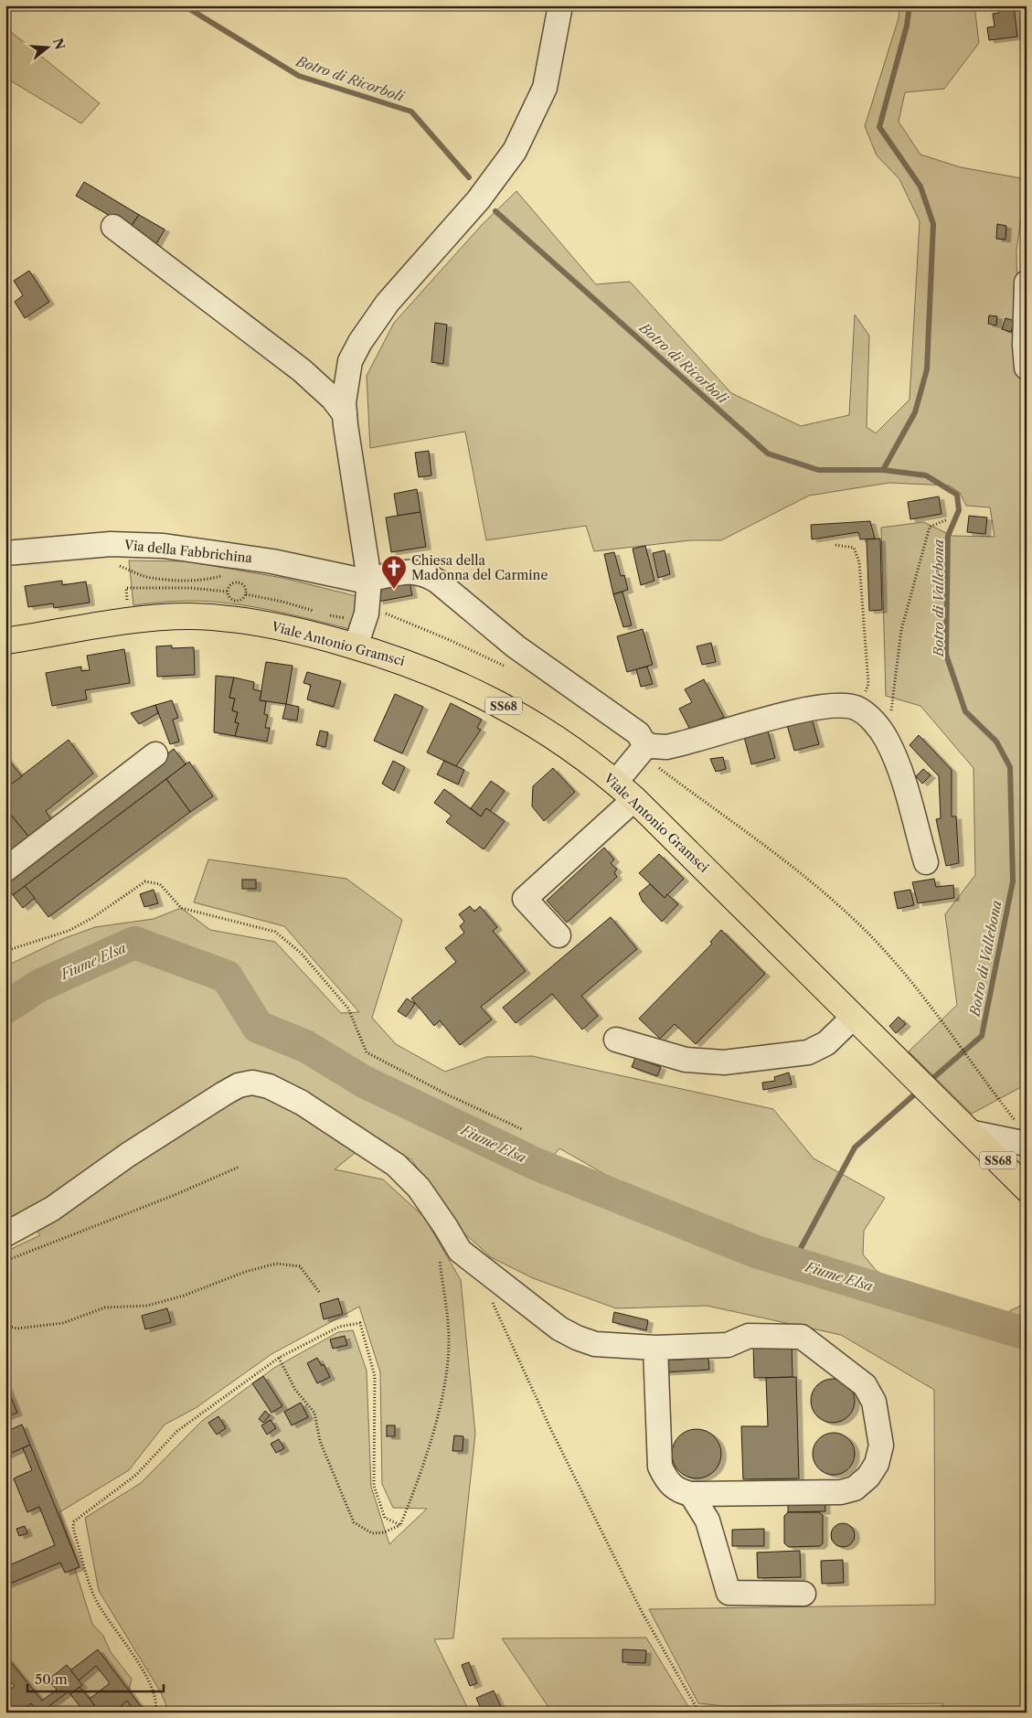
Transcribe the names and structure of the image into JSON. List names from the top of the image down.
{
  "streets": {
    "main road": ["Viale Antonio Gramsci", "SS68"],
    "street": ["Via della Fabbrichina"]
  },
  "crossings": [
    ["Viale Antonio Gramsci", "SS68"]
  ],
  "water": ["Botro di Ricorboli", "Botro di Vallebona", "Fiume Elsa"],
  "places": {
    "church": ["Chiesa della Madonna del Carmine"]
  },
  "scale_bar": "50 m",
  "north": "right"
}
